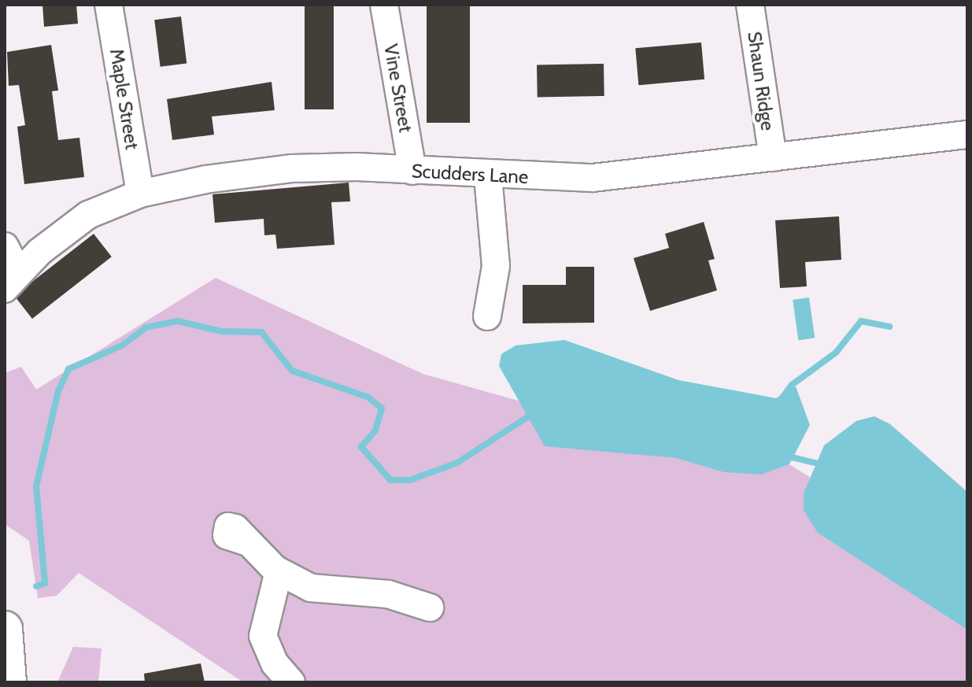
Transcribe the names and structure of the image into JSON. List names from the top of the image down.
{
  "streets": {
    "street": [
      "Shaun Ridge",
      "Vine Street",
      "Maple Street",
      "Scudders Lane"
    ]
  },
  "crossings": [
    ["Shaun Ridge", "Scudders Lane"],
    ["Vine Street", "Scudders Lane"],
    ["Maple Street", "Scudders Lane"]
  ]
}
